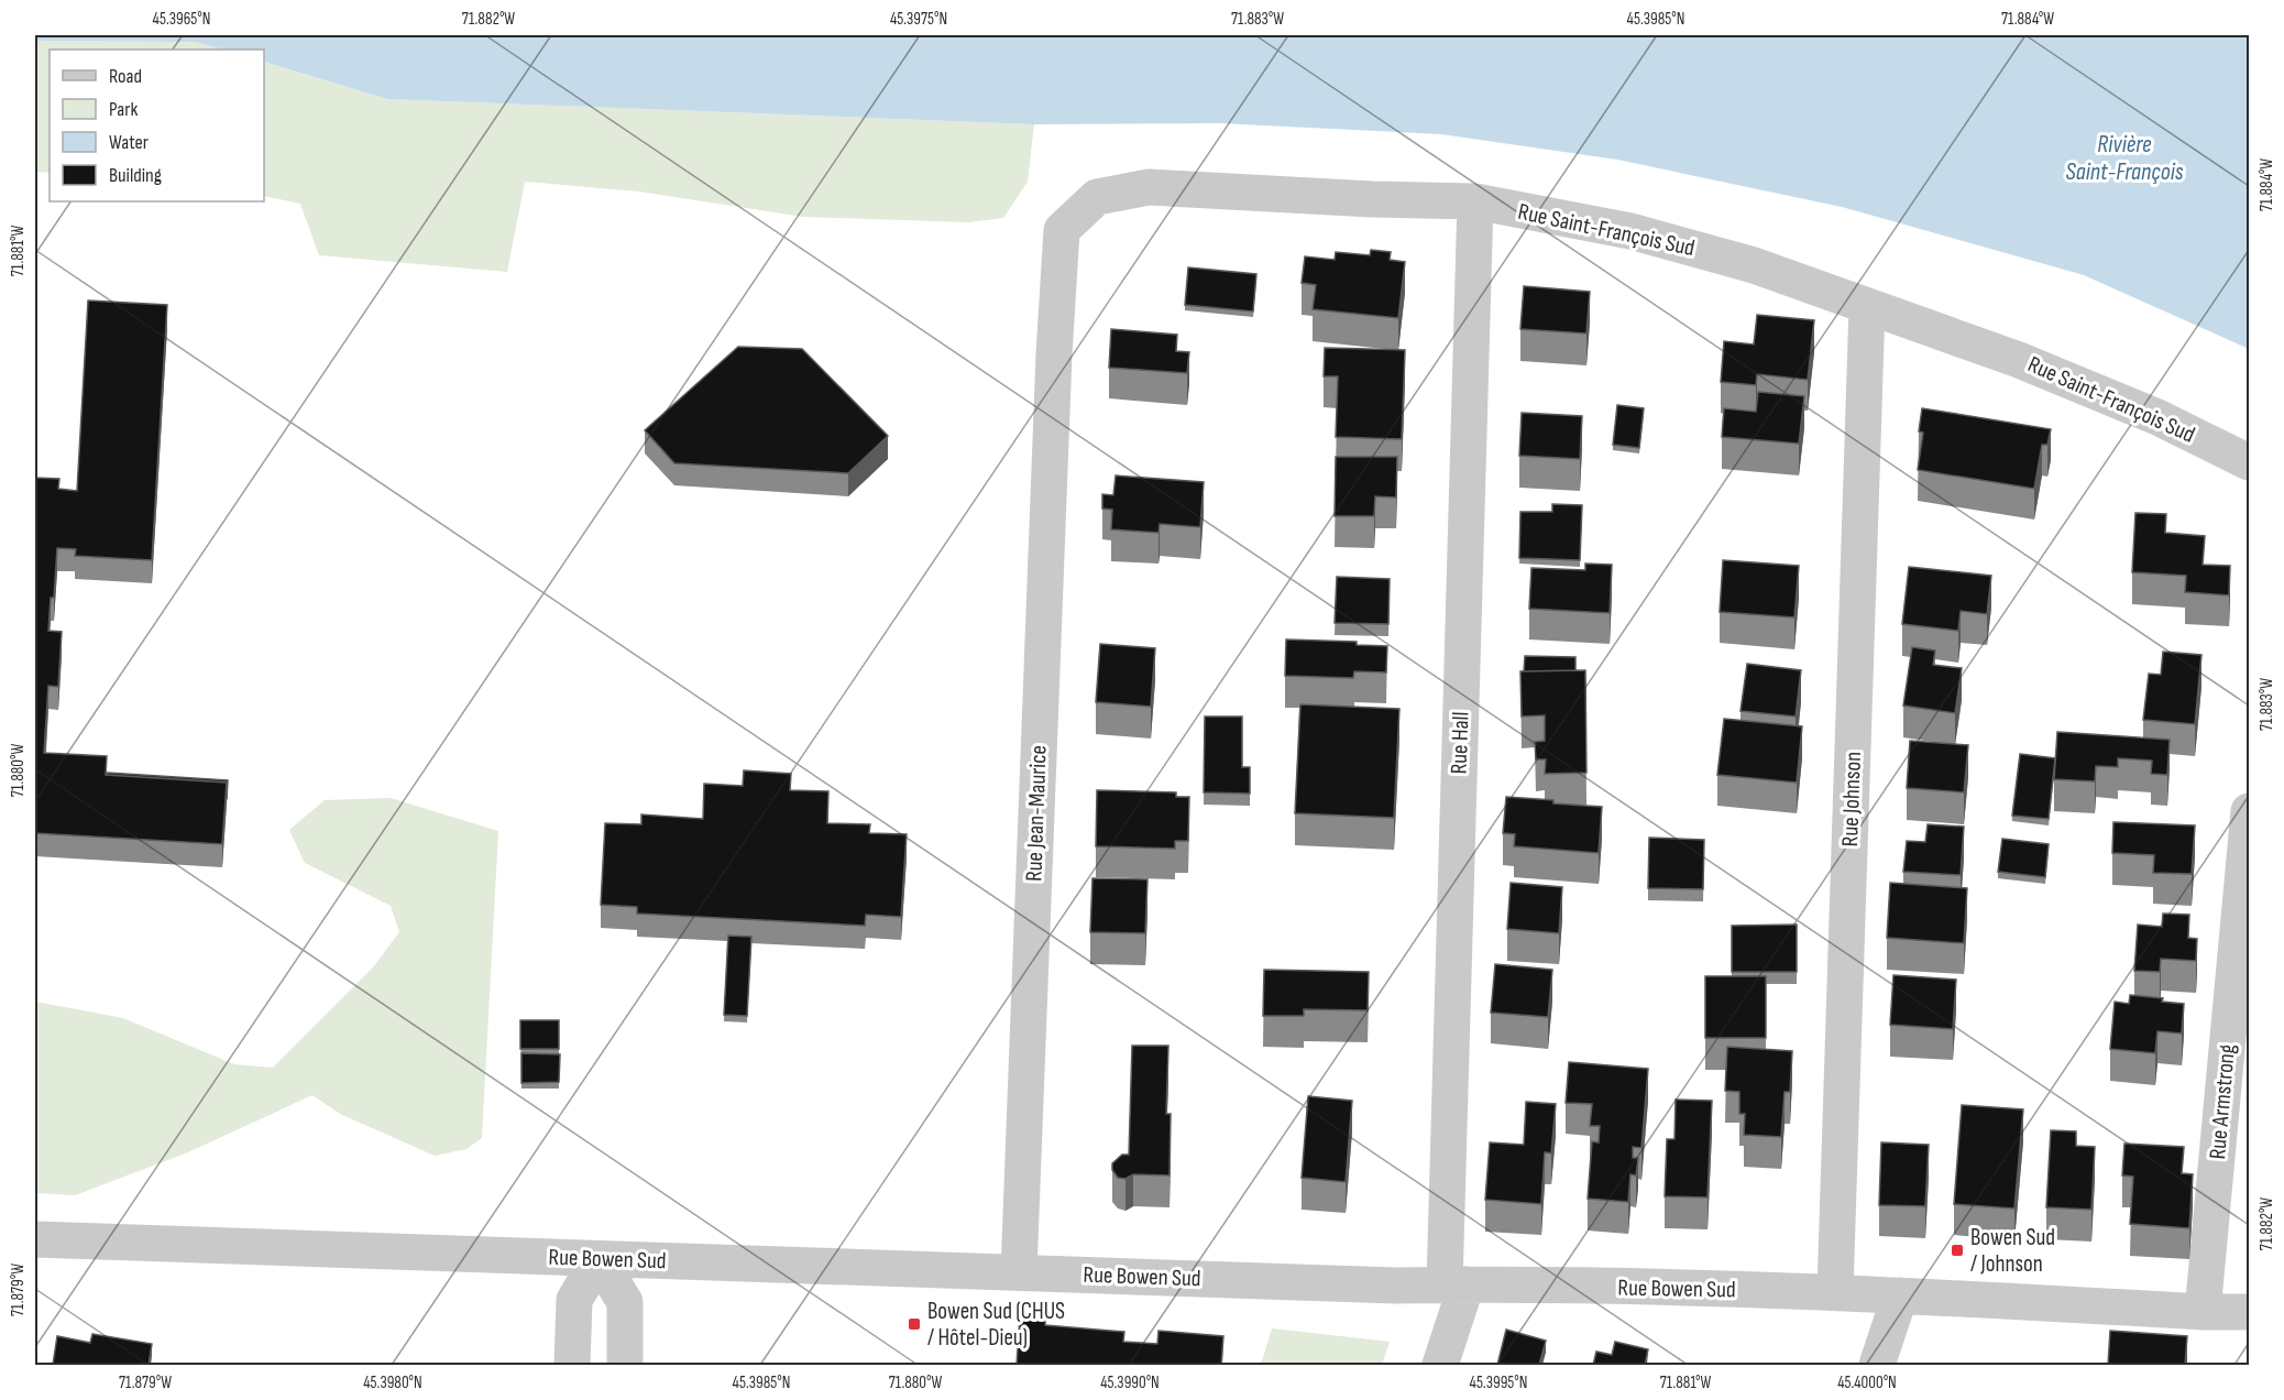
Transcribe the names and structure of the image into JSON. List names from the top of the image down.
{
  "streets": {
    "street": [
      "Rue Saint-François Sud",
      "Rue Hall",
      "Rue Johnson",
      "Rue Jean-Maurice",
      "Rue Armstrong",
      "Rue Bowen Sud"
    ]
  },
  "crossings": [
    ["Rue Saint-François Sud", "Rue Hall"],
    ["Rue Saint-François Sud", "Rue Johnson"],
    ["Rue Saint-François Sud", "Rue Jean-Maurice"],
    ["Rue Hall", "Rue Bowen Sud"],
    ["Rue Johnson", "Rue Bowen Sud"],
    ["Rue Jean-Maurice", "Rue Bowen Sud"],
    ["Rue Armstrong", "Rue Bowen Sud"]
  ],
  "water": ["Rivière Saint-François"],
  "places": {
    "transit": ["Bowen Sud / Johnson", "Bowen Sud (CHUS / Hôtel-Dieu)"]
  },
  "legend": [
    "Road",
    "Park",
    "Water",
    "Building"
  ],
  "coordinates": [
    "45.3965°N",
    "71.882°W",
    "45.3975°N",
    "71.883°W",
    "45.3985°N",
    "71.884°W",
    "71.881°W",
    "71.880°W",
    "71.879°W",
    "45.3980°N",
    "45.3990°N",
    "45.3995°N",
    "45.4000°N"
  ]
}
